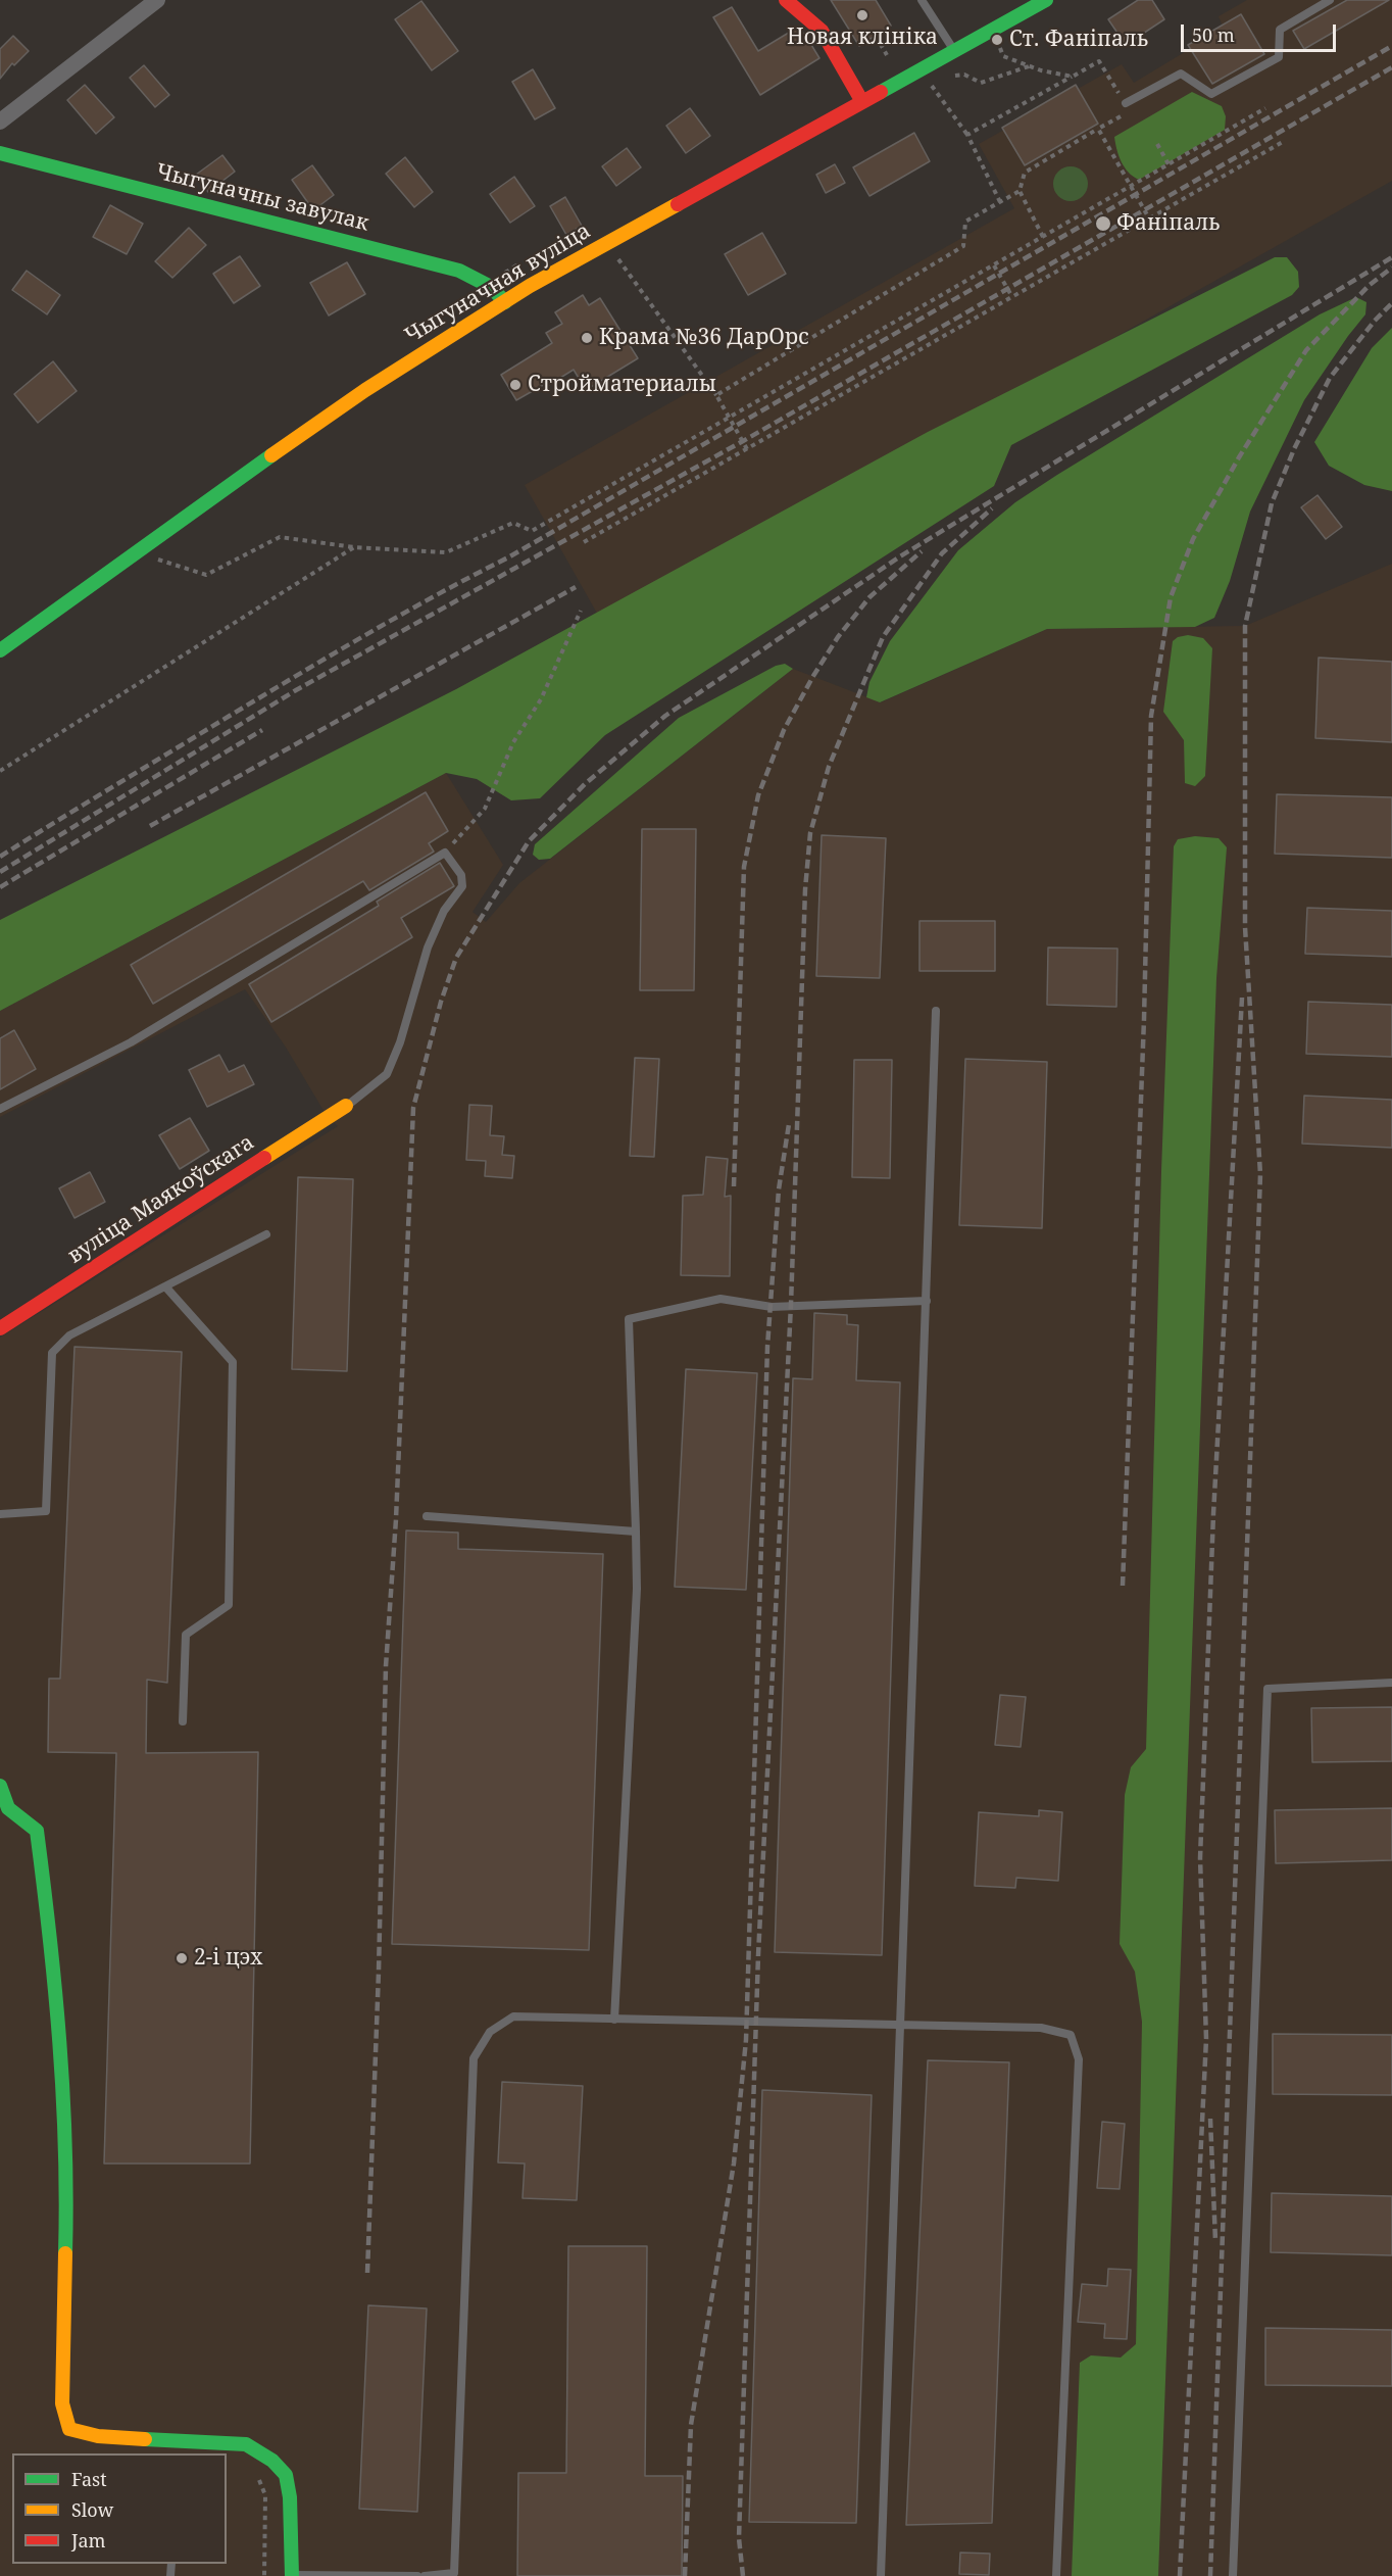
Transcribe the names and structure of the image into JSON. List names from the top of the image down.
{
  "streets": {
    "street": ["Чыгуначны завулак", "Чыгуначная вуліца", "вуліца Маякоўскага"]
  },
  "crossings": [
    ["Чыгуначны завулак", "Чыгуначная вуліца"]
  ],
  "places": [
    "Новая клініка",
    "Ст. Фаніпаль",
    "Фаніпаль",
    "Крама №36 ДарОрс",
    "Стройматериалы",
    "2-і цэх"
  ],
  "legend": ["Fast", "Slow", "Jam"],
  "scale_bar": "50 m"
}
